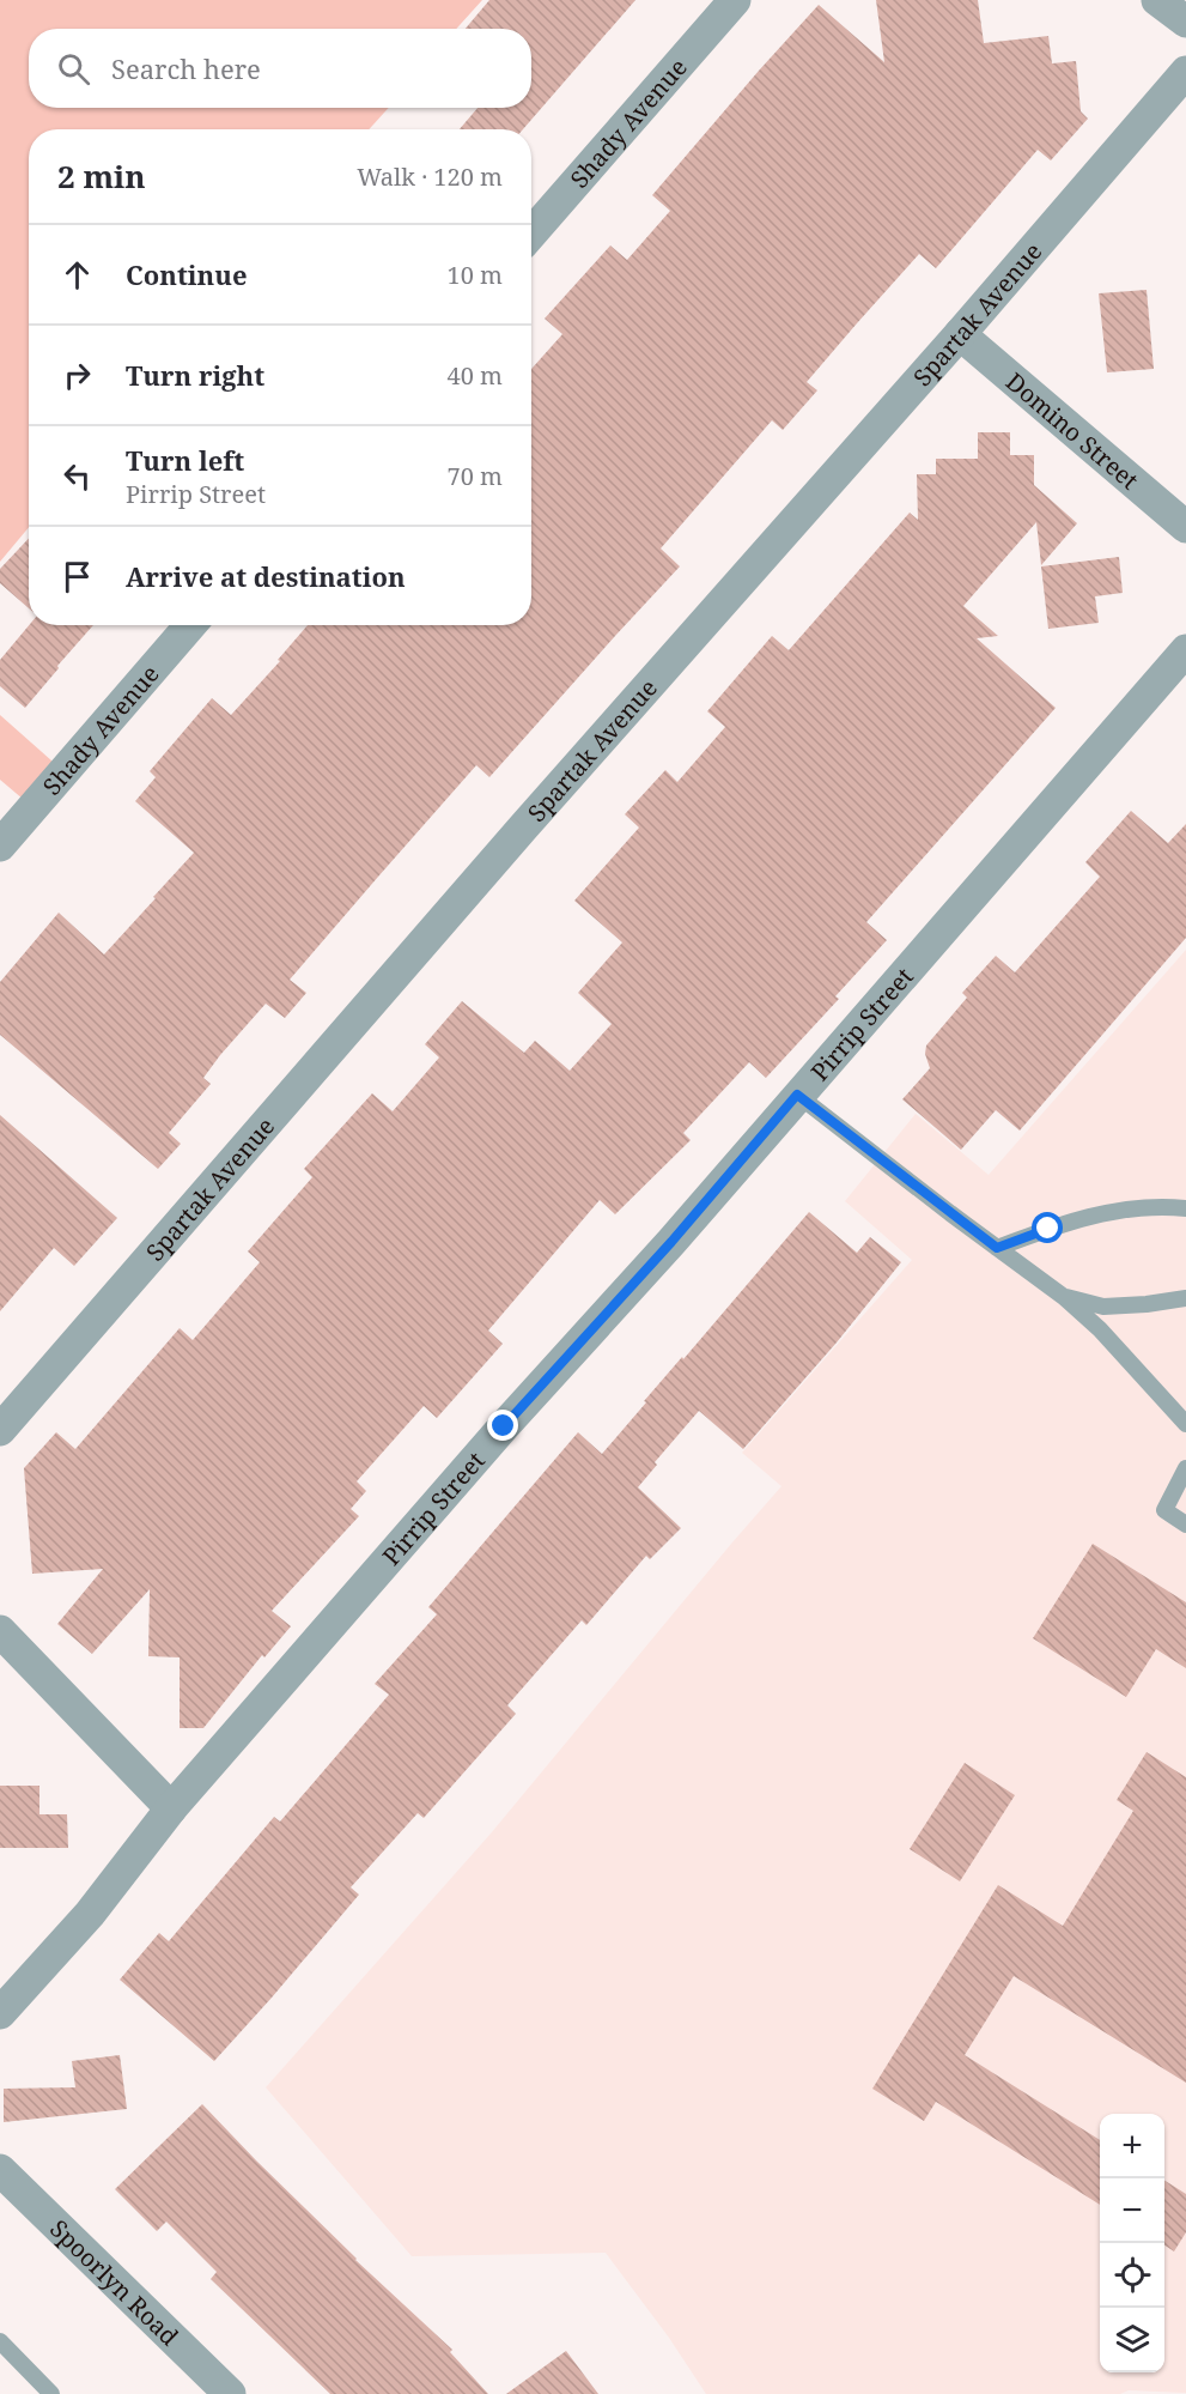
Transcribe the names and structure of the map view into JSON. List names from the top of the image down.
{
  "streets": {
    "street": [
      "Shady Avenue",
      "Spartak Avenue",
      "Domino Street",
      "Pirrip Street",
      "Spoorlyn Road"
    ]
  },
  "crossings": [
    ["Spartak Avenue", "Domino Street"]
  ],
  "page": {
    "search": "Search here",
    "heading": ["2 min", "Walk · 120 m"],
    "list": [
      ["Continue", "10 m"],
      ["Turn right", "40 m"],
      ["Turn left", "Pirrip Street", "70 m"],
      "Arrive at destination"
    ],
    "map_buttons": ["+", "−"]
  }
}
